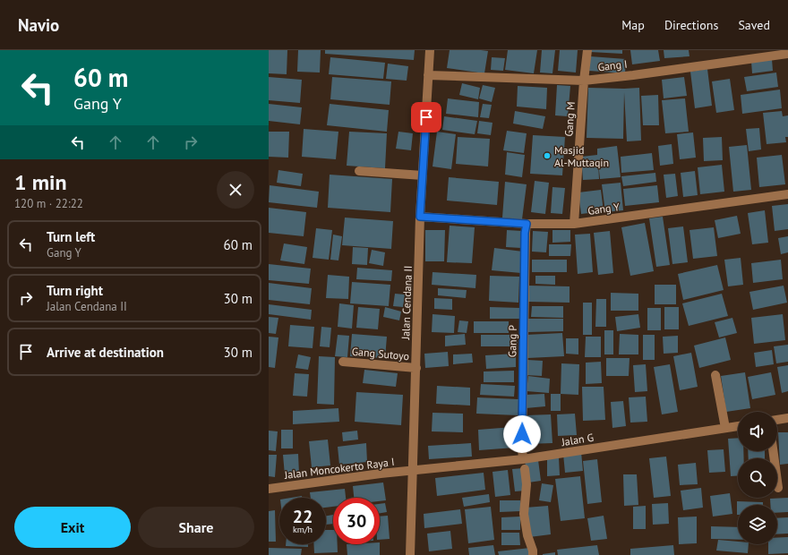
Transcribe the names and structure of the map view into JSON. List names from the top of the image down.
{
  "streets": {
    "street": [
      "Gang I",
      "Gang M",
      "Gang Y",
      "Jalan Cendana II",
      "Gang P",
      "Gang Sutoyo",
      "Jalan G",
      "Jalan Moncokerto Raya I"
    ]
  },
  "crossings": [
    ["Gang I", "Gang M"],
    ["Gang I", "Jalan Cendana II"],
    ["Gang M", "Gang Y"],
    ["Gang Y", "Jalan Cendana II"],
    ["Gang Y", "Gang P"],
    ["Jalan Cendana II", "Gang Sutoyo"],
    ["Jalan Cendana II", "Jalan G"],
    ["Jalan Cendana II", "Jalan Moncokerto Raya I"],
    ["Gang P", "Jalan G"],
    ["Jalan G", "Jalan Moncokerto Raya I"]
  ],
  "places": ["Masjid Al-Muttaqin"],
  "page": {
    "header": "Navio",
    "nav": ["Map", "Directions", "Saved"],
    "turn": ["60 m", "Gang Y"],
    "heading": ["1 min", "120 m · 22:22"],
    "list": [
      {
        "name": "Turn left",
        "note": "Gang Y",
        "value": "60 m"
      },
      {
        "name": "Turn right",
        "note": "Jalan Cendana II",
        "value": "30 m"
      },
      {
        "name": "Arrive at destination",
        "value": "30 m"
      }
    ],
    "speed": "22 km/h",
    "limit": "30",
    "buttons": ["Exit", "Share"]
  }
}
